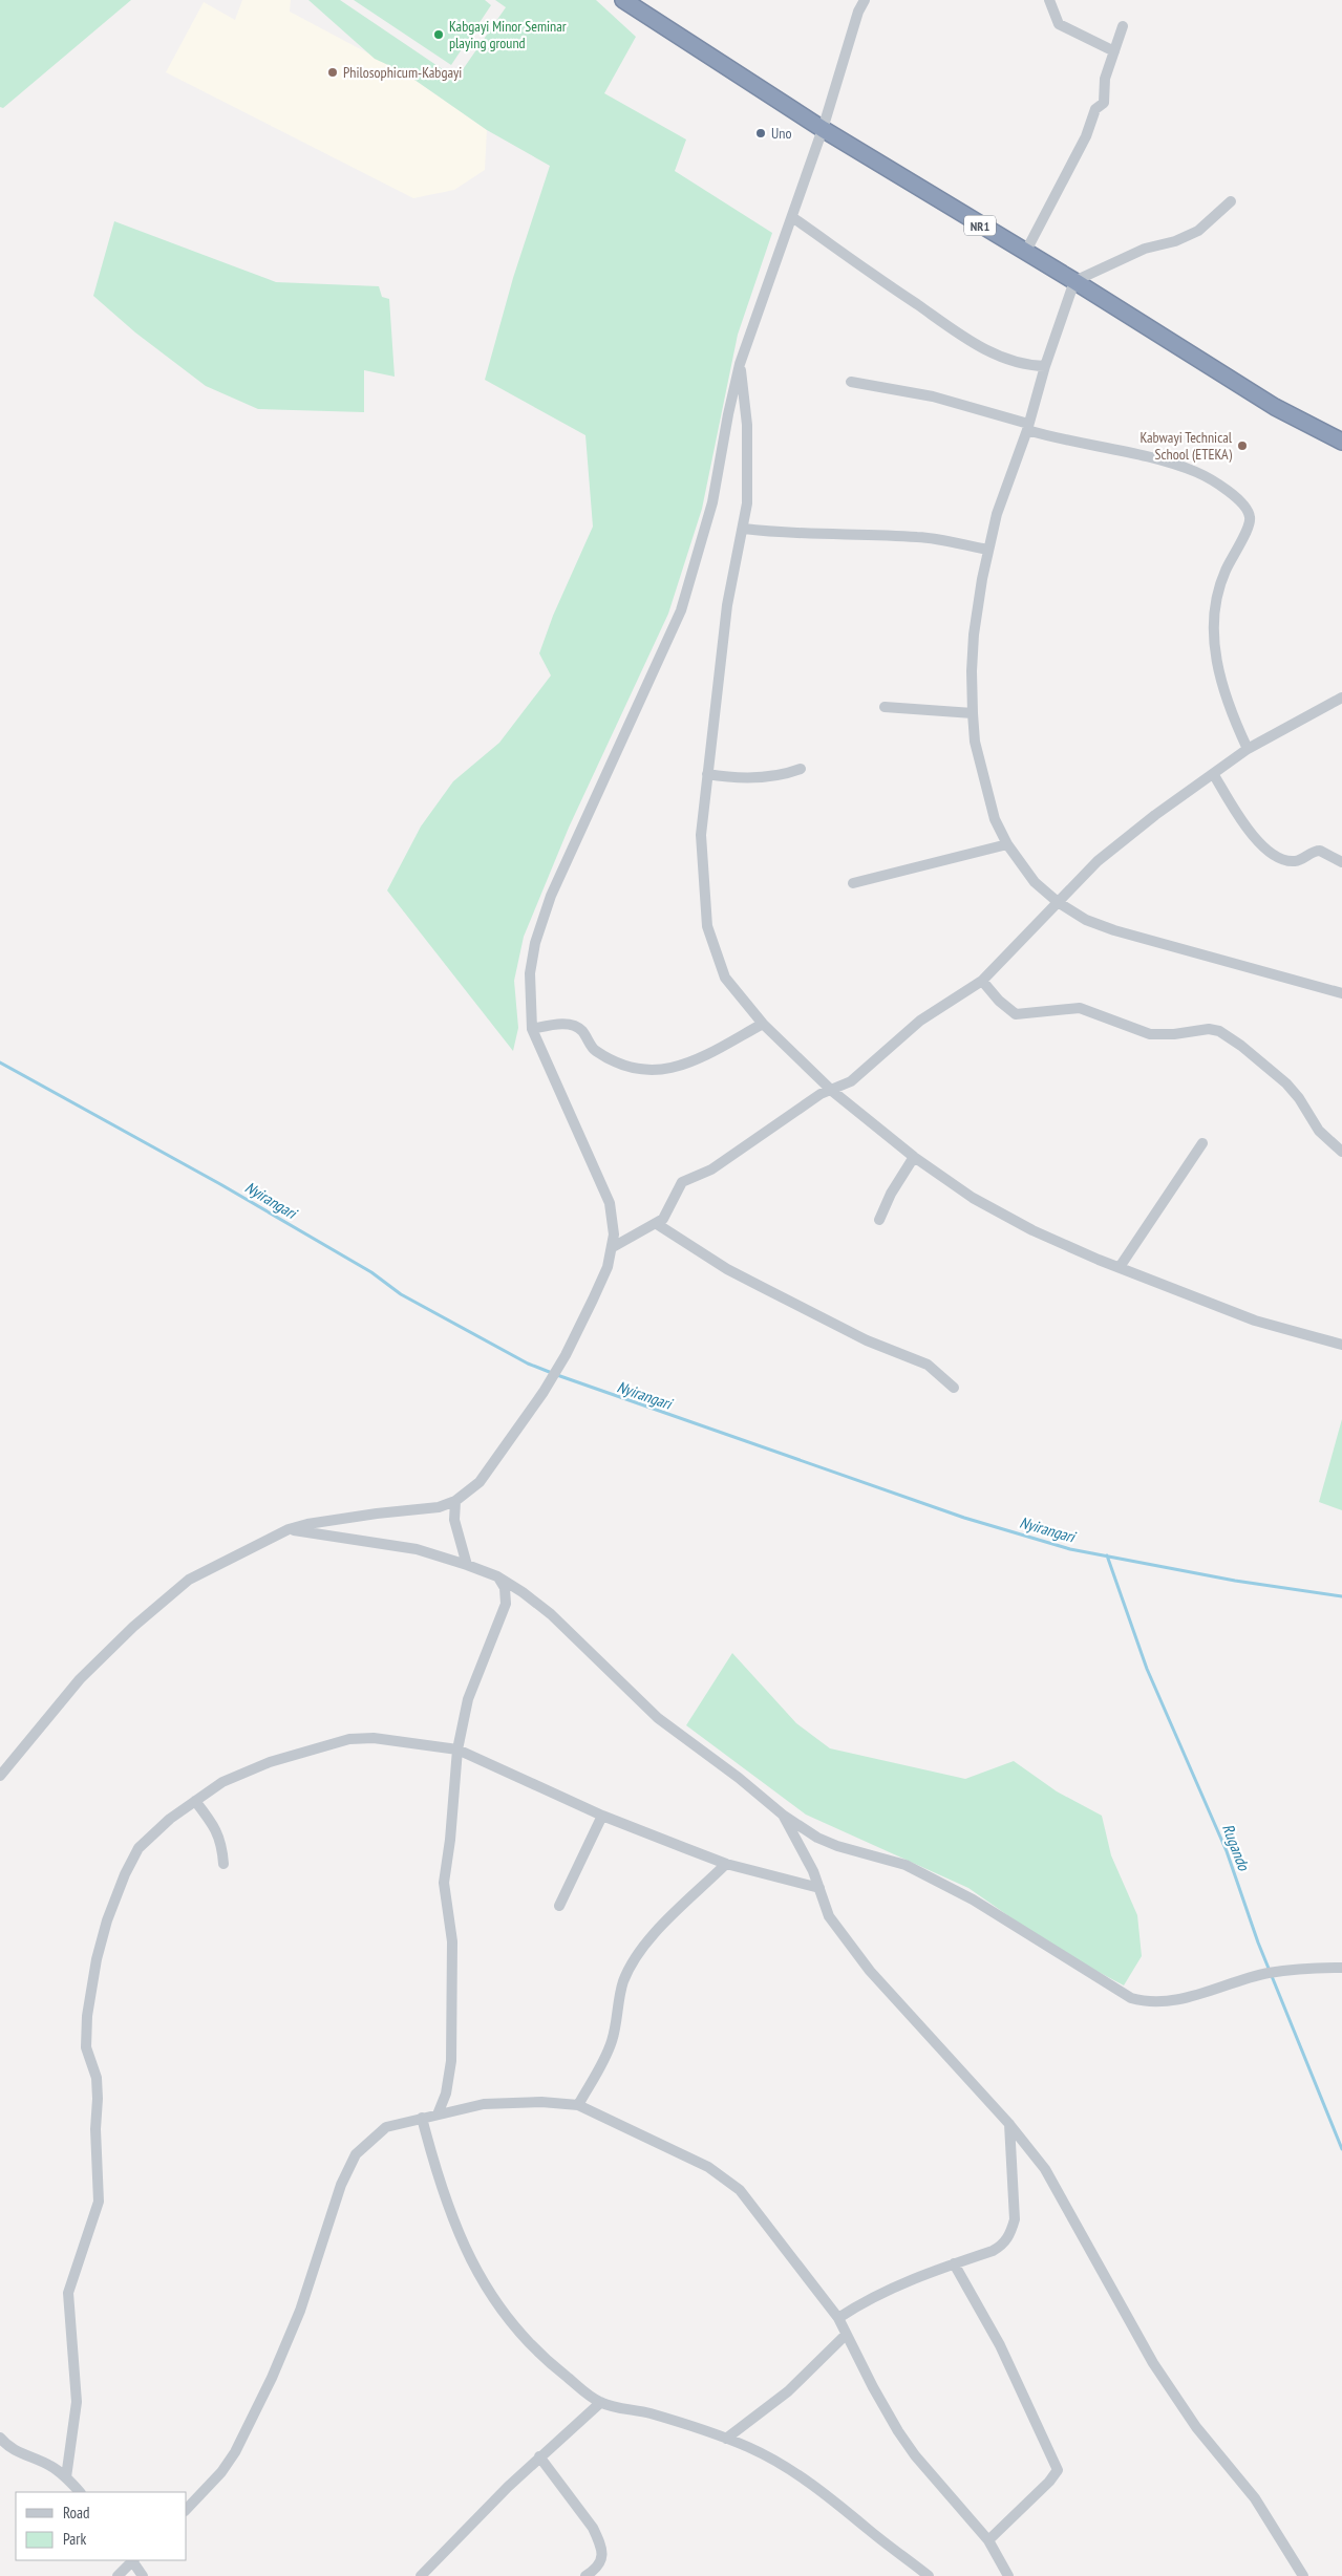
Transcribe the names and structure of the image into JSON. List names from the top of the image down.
{
  "streets": {
    "highway": ["NR1"]
  },
  "water": ["Nyirangari", "Rugando"],
  "places": [
    "Kabgayi Minor Seminar playing ground",
    "Philosophicum-Kabgayi",
    "Uno",
    "Kabwayi Technical School (ETEKA)"
  ],
  "legend": ["Road", "Park"]
}
